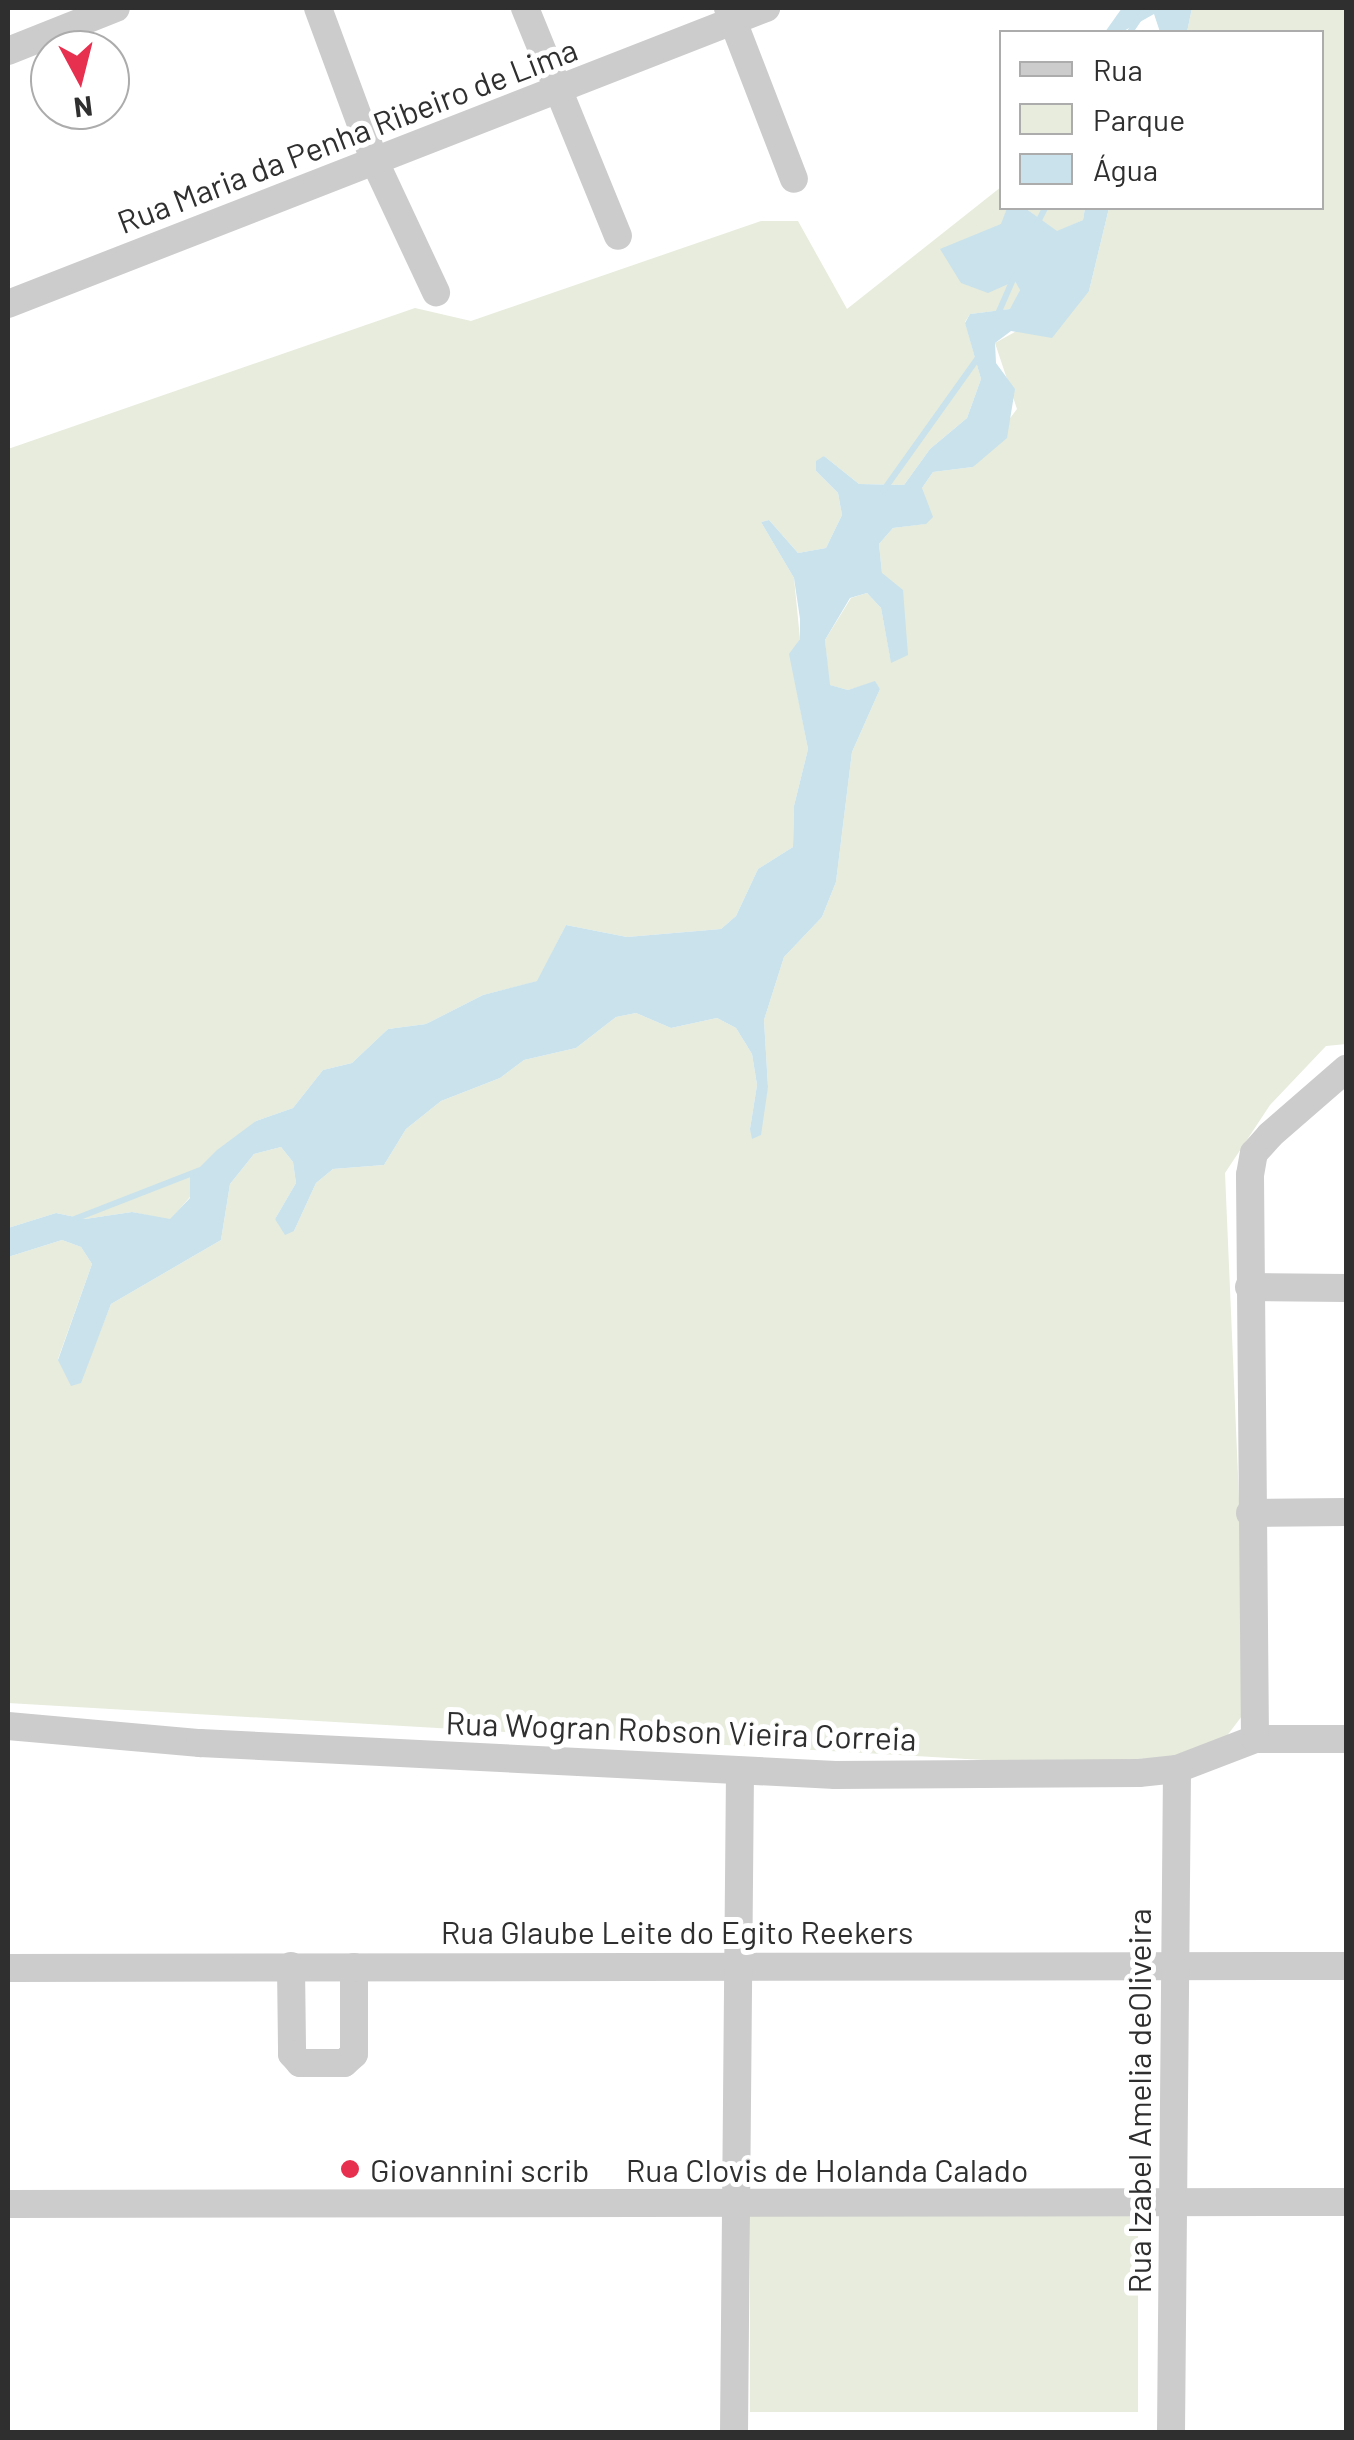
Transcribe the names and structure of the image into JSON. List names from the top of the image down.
{
  "streets": {
    "street": [
      "Rua Maria da Penha Ribeiro de Lima",
      "Rua Wogran Robson Vieira Correia",
      "Rua Glaube Leite do Egito Reekers",
      "Rua Izabel Amelia deOliveira",
      "Rua Clovis de Holanda Calado"
    ]
  },
  "crossings": [
    ["Rua Wogran Robson Vieira Correia", "Rua Izabel Amelia deOliveira"],
    ["Rua Glaube Leite do Egito Reekers", "Rua Izabel Amelia deOliveira"],
    ["Rua Izabel Amelia deOliveira", "Rua Clovis de Holanda Calado"]
  ],
  "places": ["Giovannini scrib"],
  "legend": ["Rua", "Parque", "Água"],
  "north": "bottom"
}
